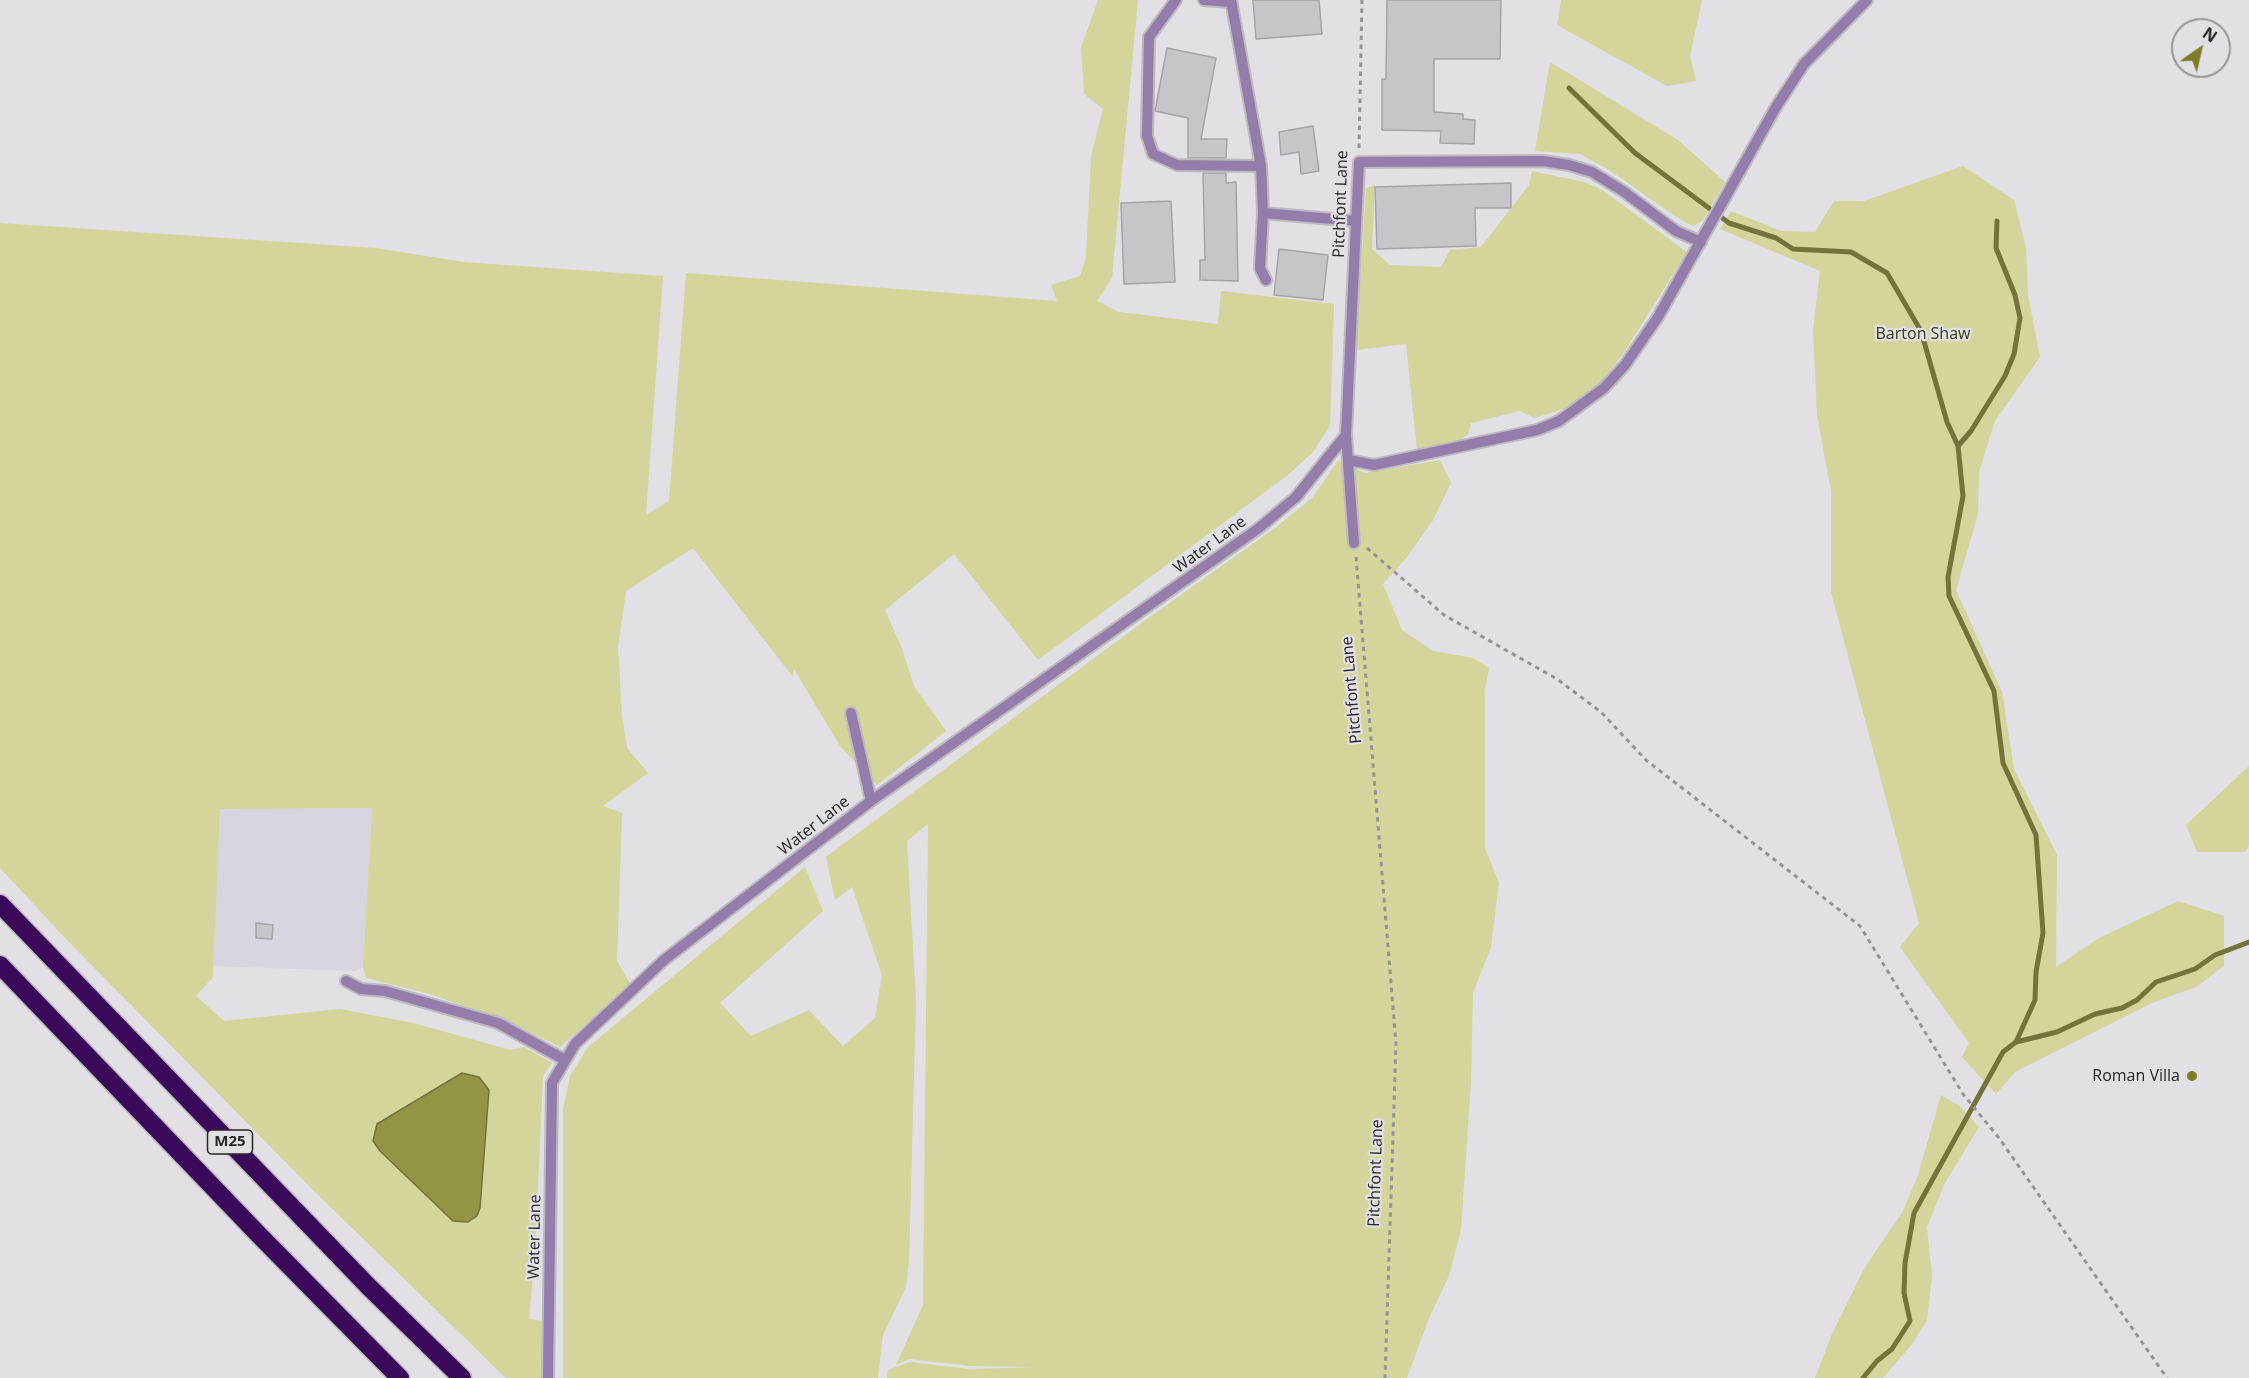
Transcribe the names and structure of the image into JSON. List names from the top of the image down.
{
  "streets": {
    "highway": ["M25"],
    "lane": ["Pitchfont Lane", "Water Lane"]
  },
  "crossings": [
    ["Pitchfont Lane", "Water Lane"]
  ],
  "parks": ["Barton Shaw"],
  "places": ["Roman Villa"],
  "north": "top right"
}
